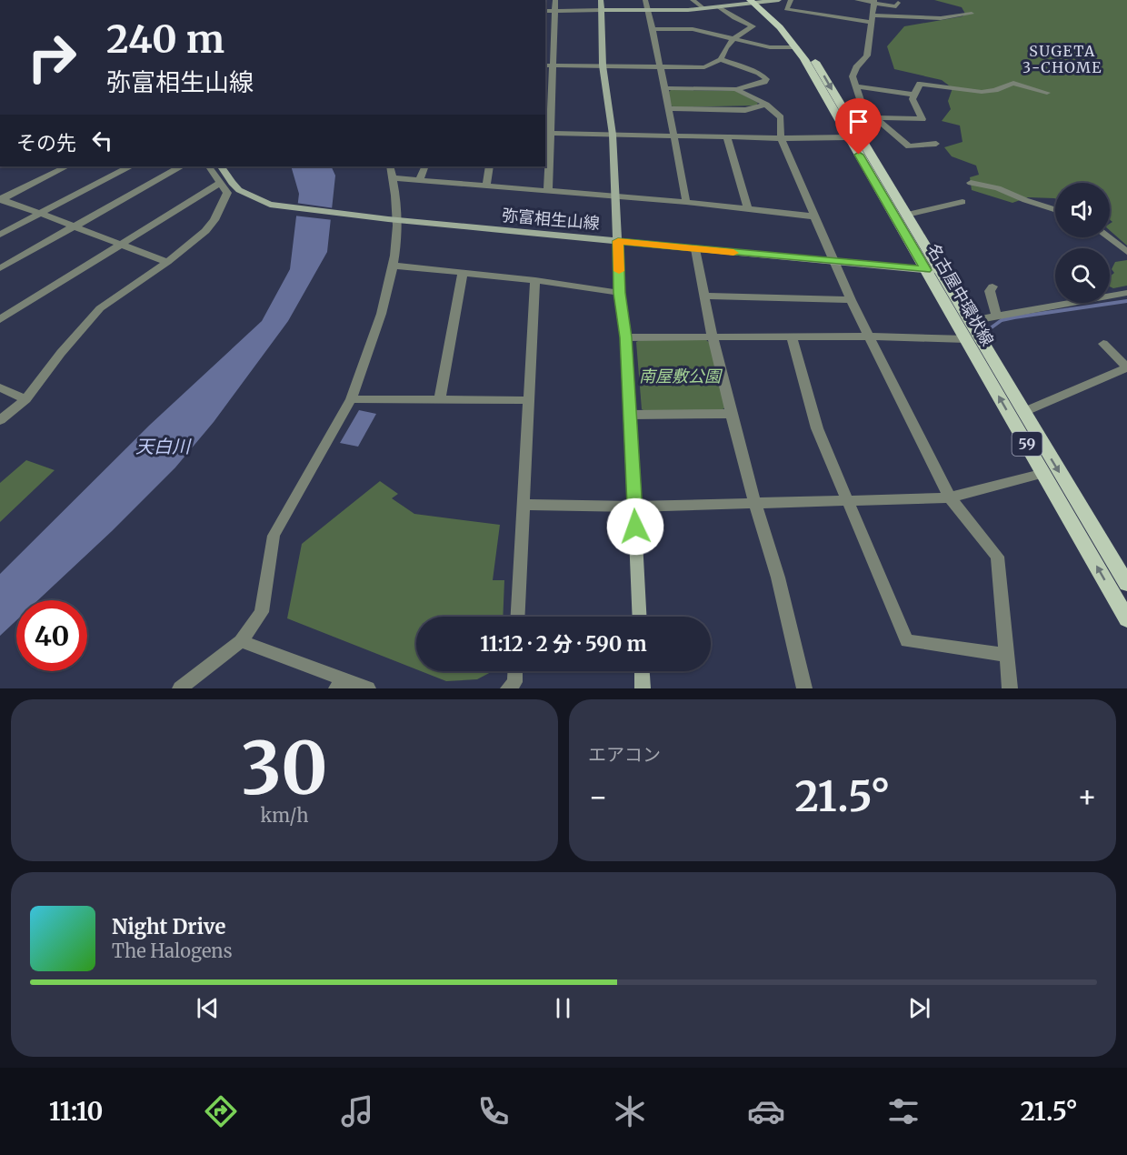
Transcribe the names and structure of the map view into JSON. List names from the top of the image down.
{
  "streets": {
    "main road": ["名古屋中環状線", "59"],
    "street": ["弥富相生山線"]
  },
  "crossings": [
    ["弥富相生山線", "名古屋中環状線"]
  ],
  "districts": ["SUGETA 3-CHOME"],
  "water": ["天白川"],
  "parks": ["南屋敷公園"],
  "page": {
    "turn": ["240 m", "弥富相生山線"],
    "then": "その先",
    "limit": "40",
    "trip": "11:12 · 2 分 · 590 m",
    "tile": [
      ["30", "km/h"],
      "エアコン"
    ],
    "heat": ["−", "21.5°", "+"],
    "song": ["Night Drive", "The Halogens"],
    "tabs": ["11:10", "21.5°"]
  }
}
